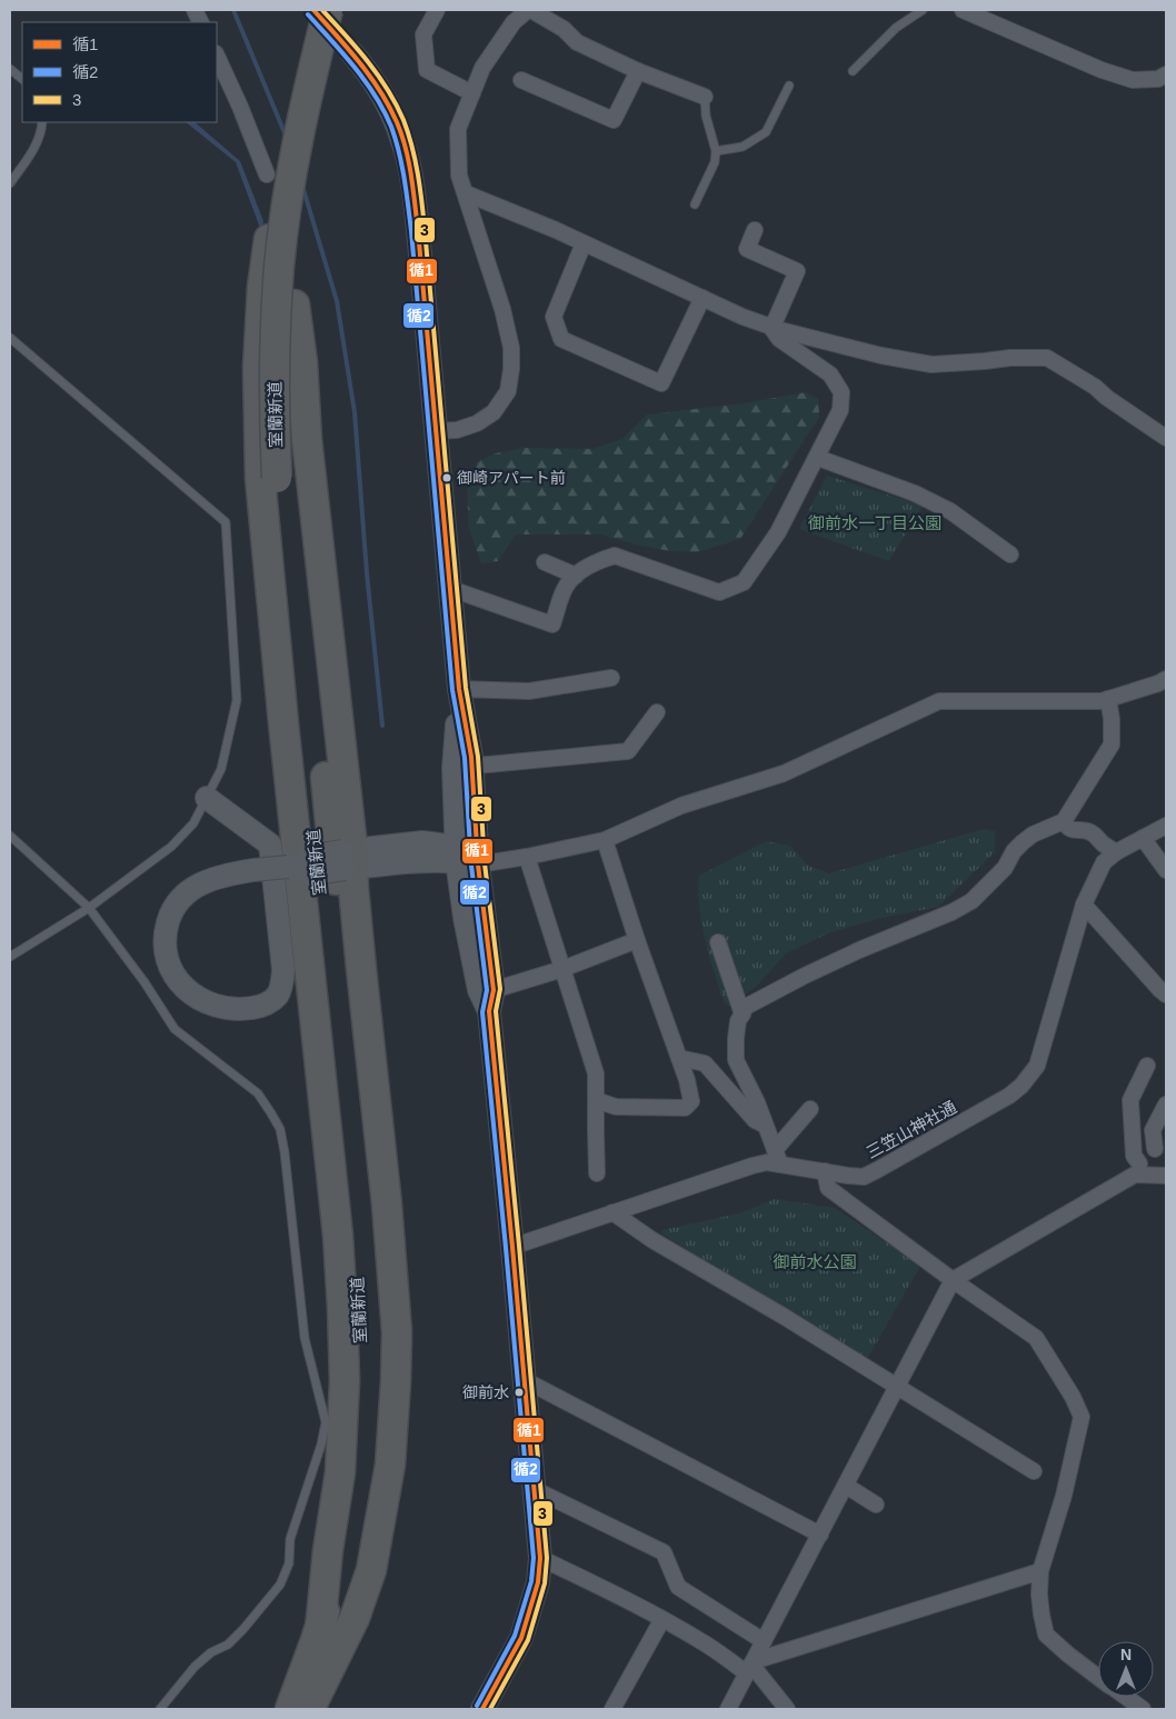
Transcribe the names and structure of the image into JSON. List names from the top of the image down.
{
  "streets": {
    "highway": ["室蘭新道"],
    "street": ["三笠山神社通"]
  },
  "parks": ["御前水一丁目公園", "御前水公園"],
  "places": ["御崎アパート前", "御前水"],
  "lines": ["transit line 循1", "transit line 3", "transit line 循2"],
  "legend": ["循1", "循2", "3"],
  "north": "top"
}
